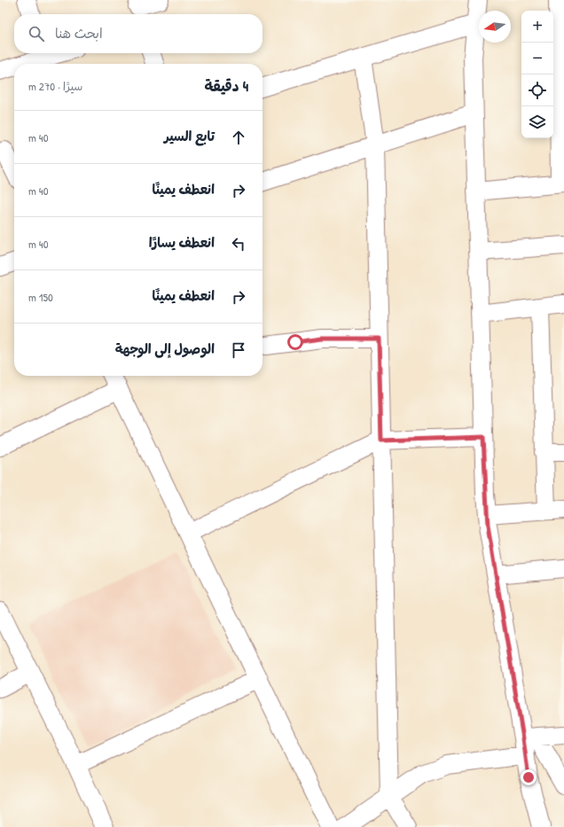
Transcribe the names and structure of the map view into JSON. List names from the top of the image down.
{
  "north": "left",
  "page": {
    "map_buttons": ["+", "−"],
    "search": "ابحث هنا",
    "heading": ["4 دقيقة", "سيرًا · 270 m"],
    "list": [
      ["تابع السير", "40 m"],
      ["انعطف يمينًا", "40 m"],
      ["انعطف يسارًا", "40 m"],
      ["انعطف يمينًا", "150 m"],
      "الوصول إلى الوجهة"
    ]
  }
}
